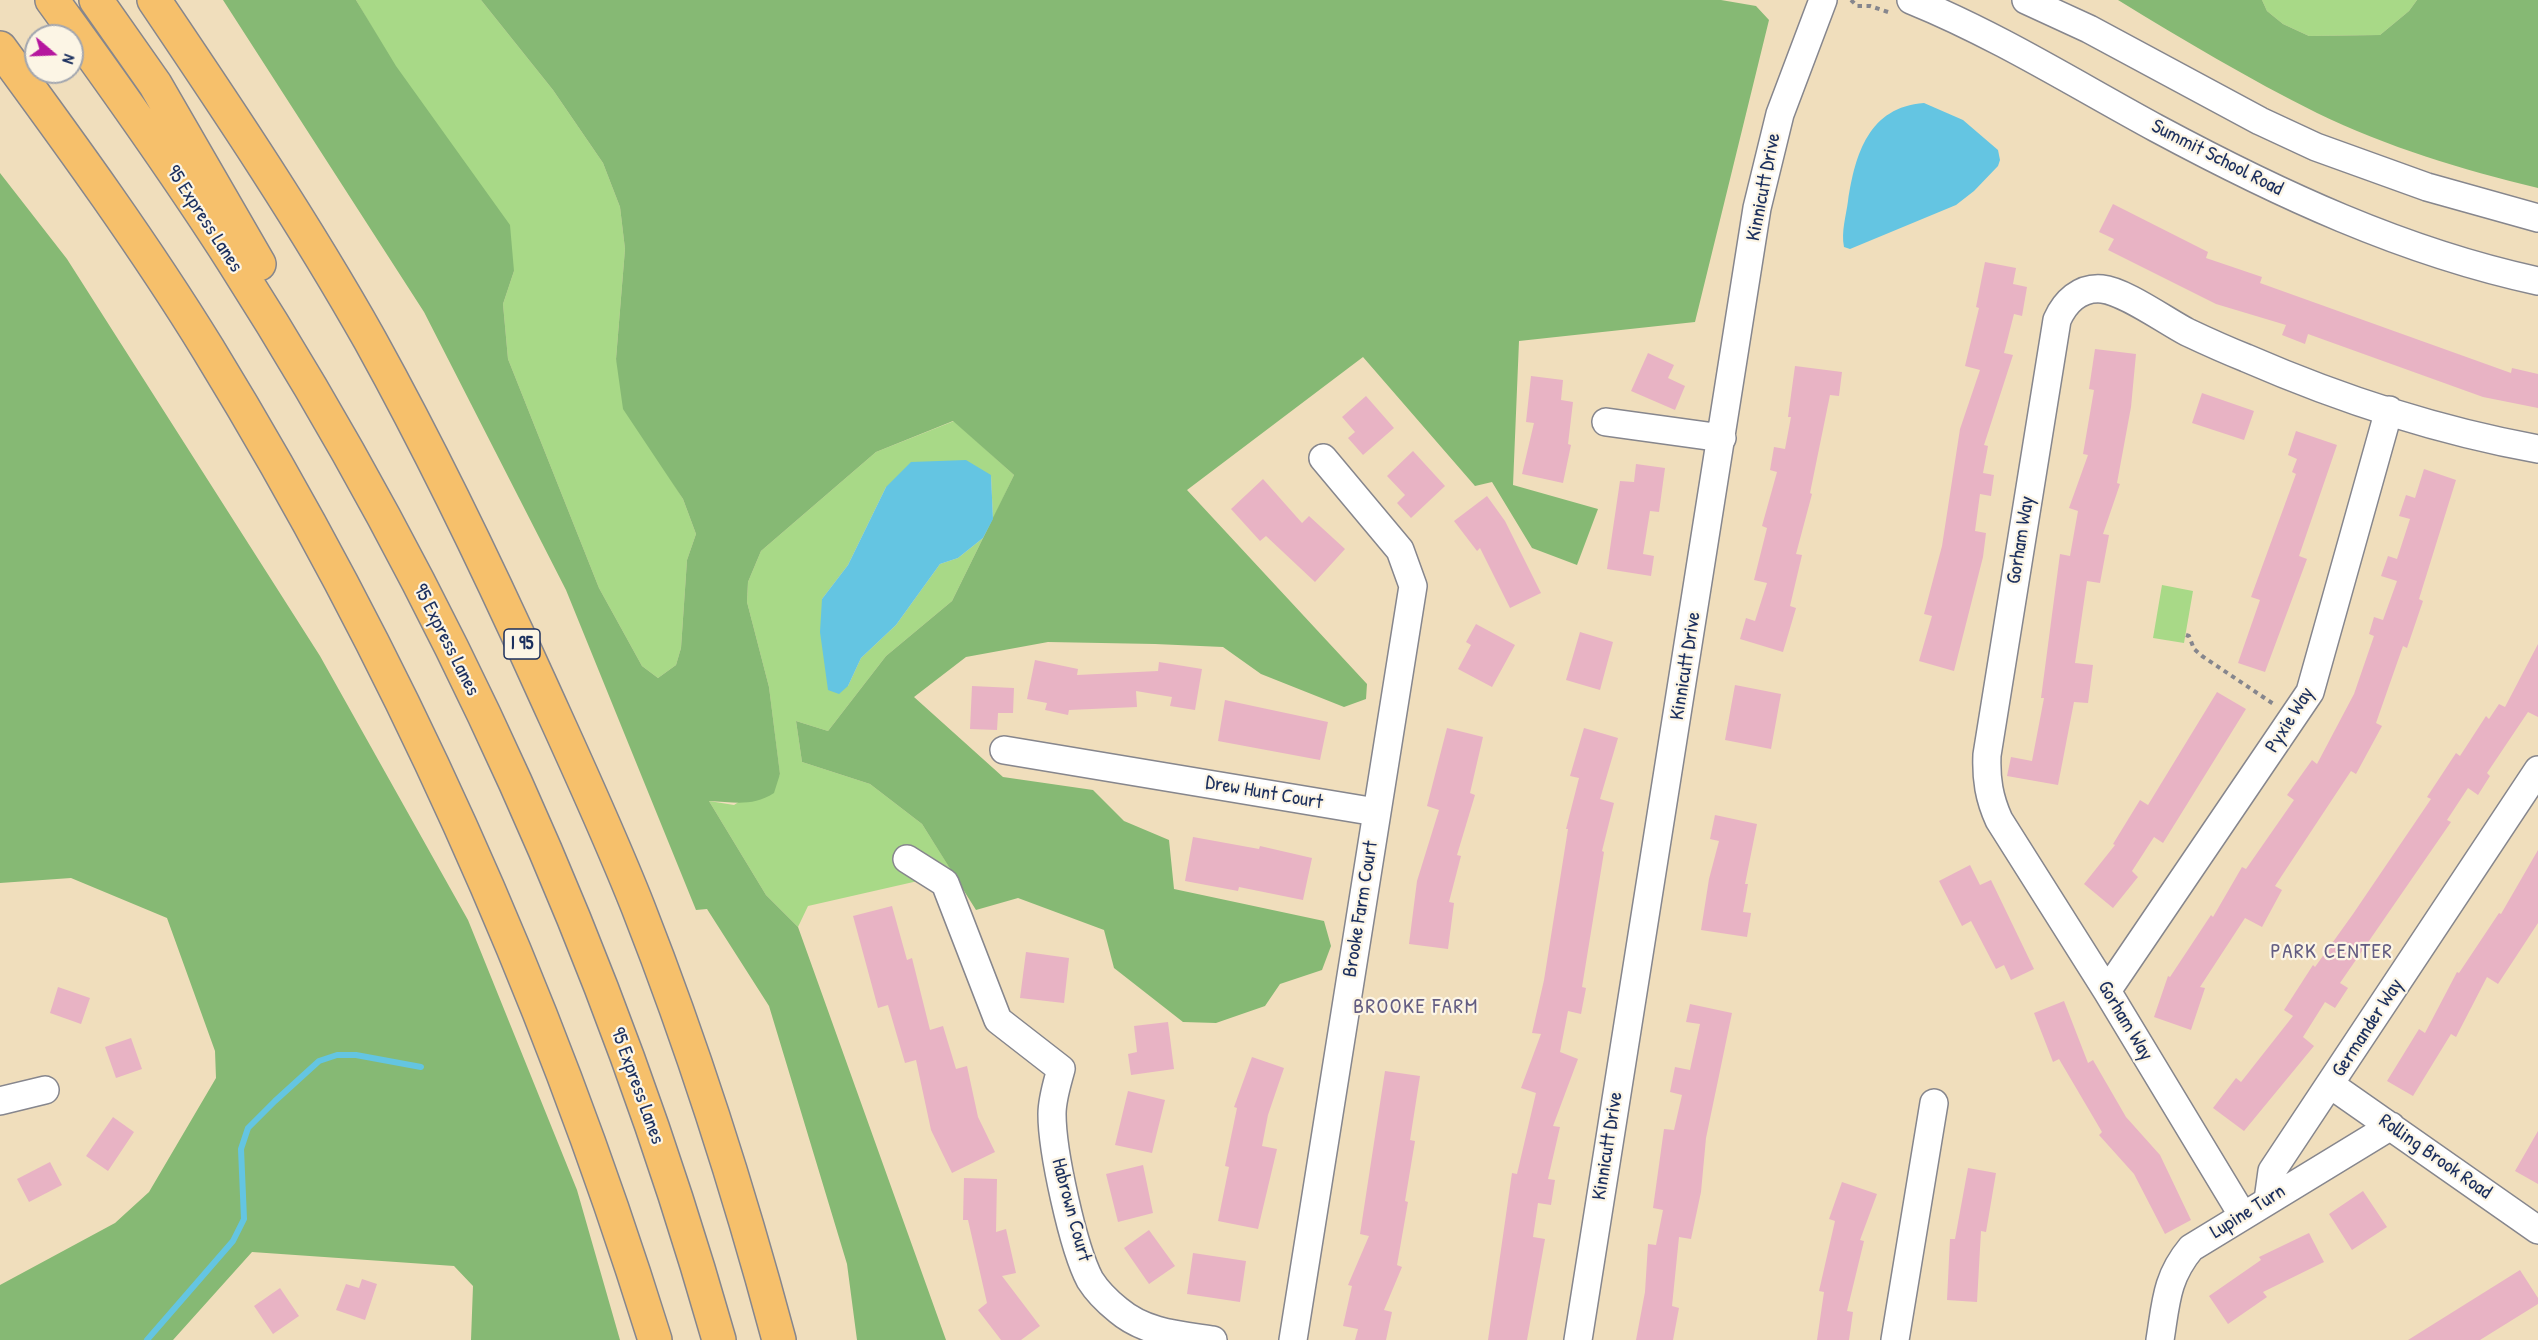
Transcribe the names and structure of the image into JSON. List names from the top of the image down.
{
  "streets": {
    "highway": ["95 Express Lanes", "I 95"],
    "street": [
      "Summit School Road",
      "Kinnicutt Drive",
      "Gorham Way",
      "Pyxie Way",
      "Drew Hunt Court",
      "Brooke Farm Court",
      "Germander Way",
      "Rolling Brook Road",
      "Habrown Court",
      "Lupine Turn"
    ]
  },
  "crossings": [
    ["Gorham Way", "Pyxie Way"],
    ["Gorham Way", "Lupine Turn"],
    ["Drew Hunt Court", "Brooke Farm Court"],
    ["Germander Way", "Rolling Brook Road"],
    ["Germander Way", "Lupine Turn"],
    ["Rolling Brook Road", "Lupine Turn"]
  ],
  "districts": ["PARK CENTER", "BROOKE FARM"],
  "north": "right"
}
